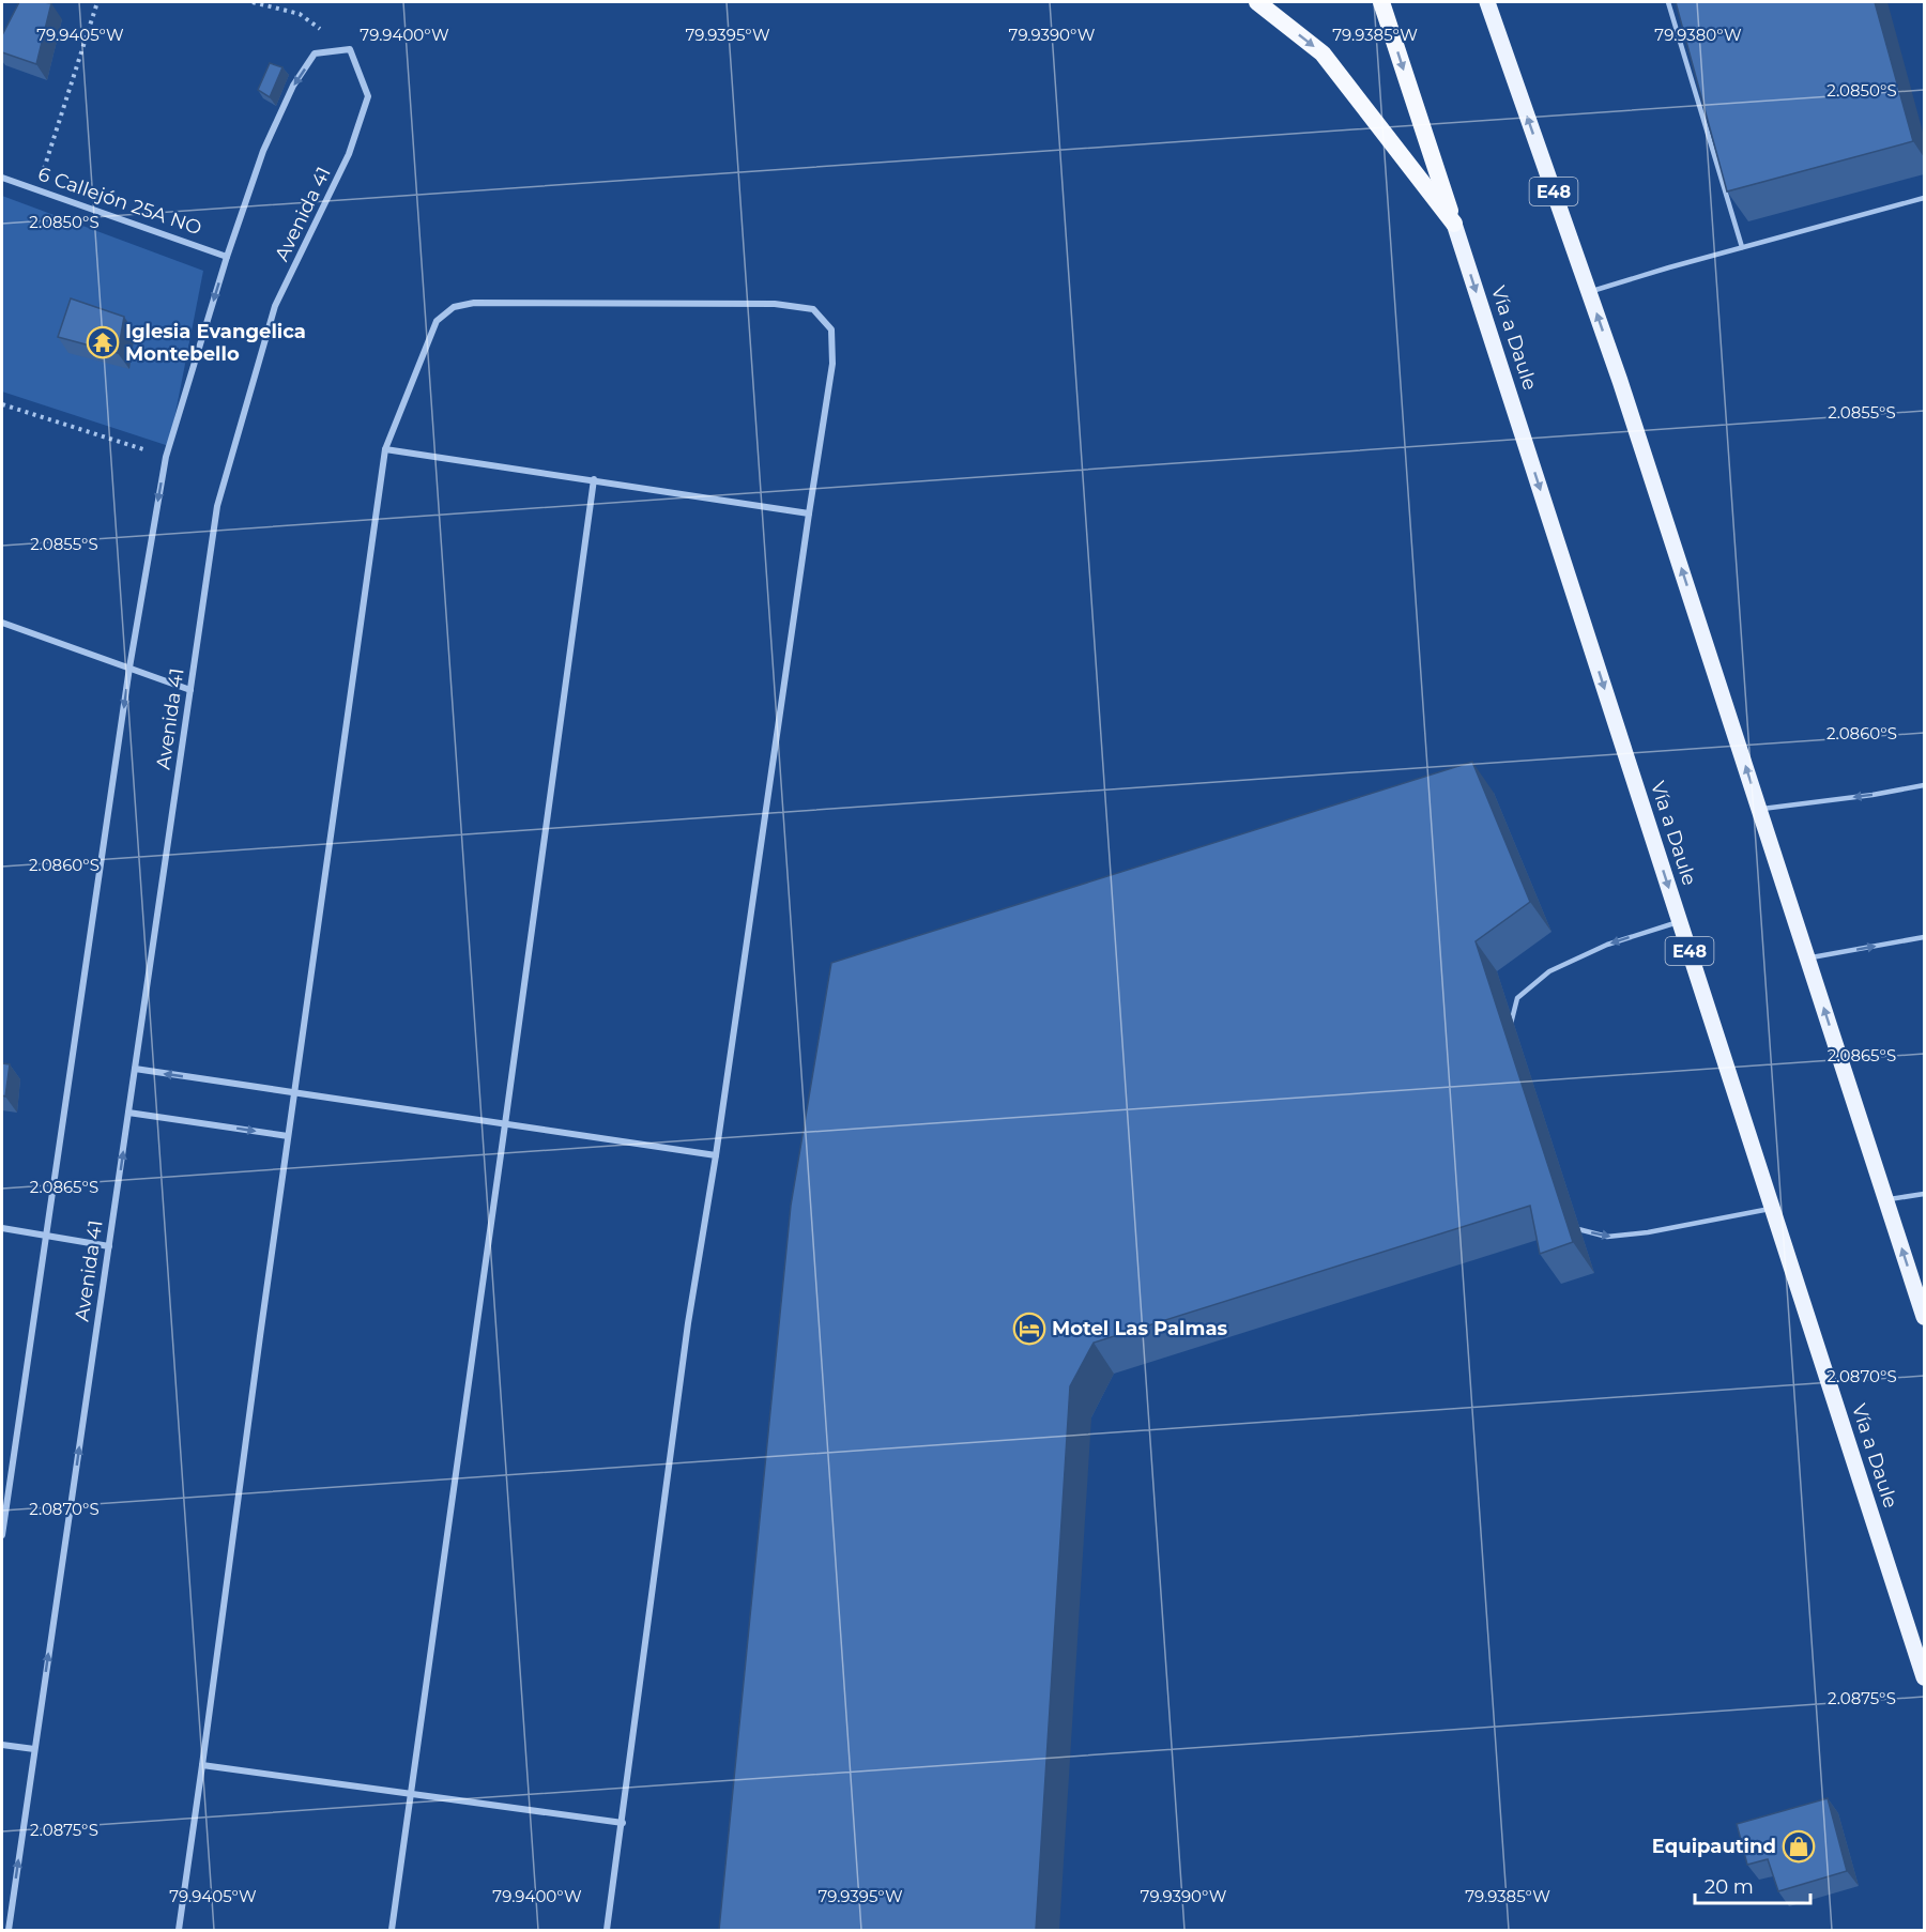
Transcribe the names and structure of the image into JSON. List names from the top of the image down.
{
  "streets": {
    "highway": ["E48", "Vía a Daule"],
    "street": ["6 Callejón 25A NO", "Avenida 41"]
  },
  "one_way": ["Avenida 41", "Vía a Daule"],
  "places": {
    "temple": ["Iglesia Evangelica Montebello"],
    "hotel": ["Motel Las Palmas"],
    "shop": ["Equipautind"]
  },
  "scale_bar": "20 m",
  "coordinates": [
    "79.9405°W",
    "79.9400°W",
    "79.9395°W",
    "79.9390°W",
    "79.9385°W",
    "79.9380°W",
    "2.0850°S",
    "2.0855°S",
    "2.0860°S",
    "2.0865°S",
    "2.0870°S",
    "2.0875°S"
  ]
}
